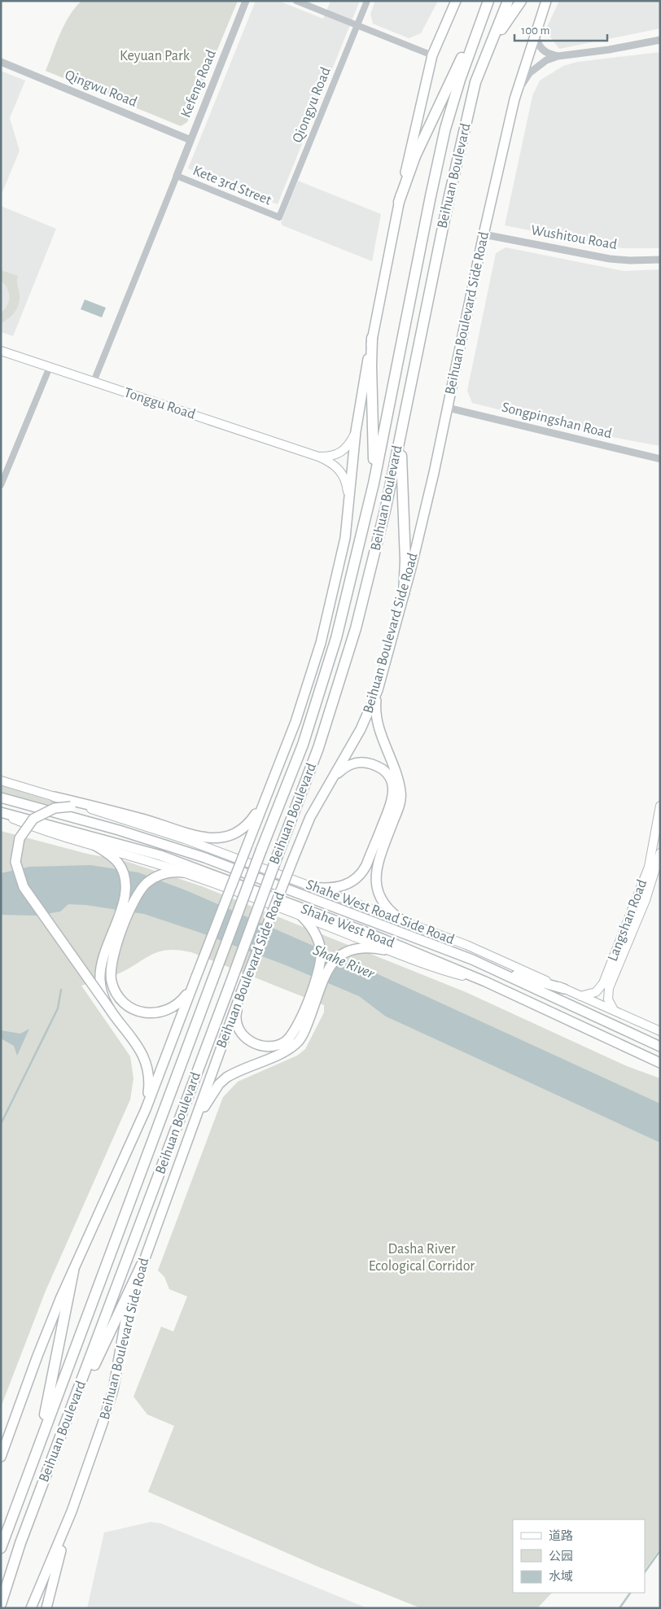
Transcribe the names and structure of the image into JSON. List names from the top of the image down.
{
  "streets": {
    "highway": ["Beihuan Boulevard"],
    "main road": [
      "Beihuan Boulevard Side Road",
      "Tonggu Road",
      "Shahe West Road Side Road",
      "Langshan Road",
      "Shahe West Road"
    ],
    "street": [
      "Kefeng Road",
      "Qingwu Road",
      "Qiongyu Road",
      "Kete 3rd Street",
      "Wushitou Road",
      "Songpingshan Road"
    ]
  },
  "crossings": [
    ["Kefeng Road", "Qingwu Road"],
    ["Kefeng Road", "Kete 3rd Street"],
    ["Qiongyu Road", "Kete 3rd Street"],
    ["Wushitou Road", "Beihuan Boulevard Side Road"],
    ["Beihuan Boulevard Side Road", "Songpingshan Road"],
    ["Shahe West Road Side Road", "Langshan Road"]
  ],
  "water": ["Shahe River"],
  "parks": ["Keyuan Park", "Dasha River Ecological Corridor"],
  "legend": ["道路", "公园", "水域"],
  "scale_bar": "100 m"
}
